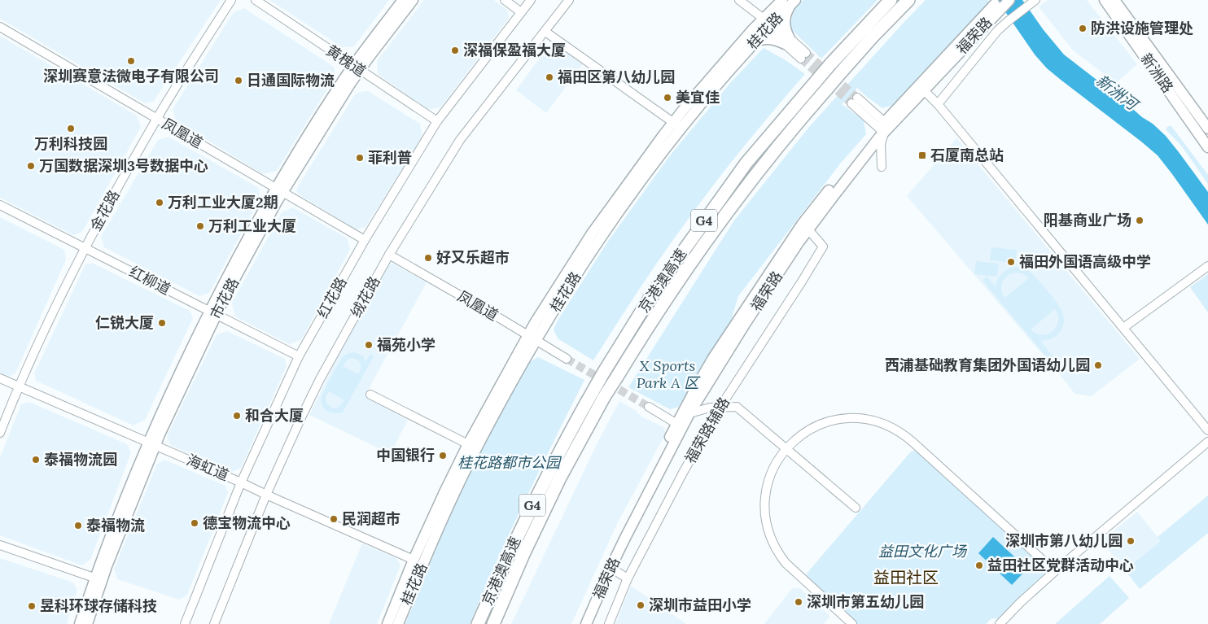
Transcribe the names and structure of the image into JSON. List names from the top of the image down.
{
  "streets": {
    "highway": ["G4", "京港澳高速"],
    "main road": [
      "桂花路",
      "福荣路",
      "新洲路",
      "市花路"
    ],
    "street": [
      "黄槐道",
      "凤凰道",
      "金花路",
      "红柳道",
      "绒花路",
      "红花路",
      "福荣路辅路",
      "海虹道"
    ]
  },
  "crossings": [
    ["桂花路", "凤凰道"],
    ["桂花路", "海虹道"],
    ["福荣路", "福荣路辅路"],
    ["黄槐道", "红花路"],
    ["黄槐道", "市花路"],
    ["凤凰道", "金花路"],
    ["凤凰道", "绒花路"],
    ["凤凰道", "红花路"],
    ["凤凰道", "市花路"],
    ["金花路", "红柳道"],
    ["金花路", "海虹道"],
    ["红柳道", "红花路"],
    ["红柳道", "市花路"],
    ["绒花路", "海虹道"],
    ["红花路", "海虹道"],
    ["市花路", "海虹道"]
  ],
  "districts": ["益田社区"],
  "water": ["新洲河"],
  "parks": ["X Sports Park A 区", "桂花路都市公园", "益田文化广场"],
  "places": {
    "other": [
      "防洪设施管理处",
      "深福保盈福大厦",
      "深圳赛意法微电子有限公司",
      "福田区第八幼儿园",
      "日通国际物流",
      "美宜佳",
      "万利科技园",
      "菲利普",
      "万国数据深圳3号数据中心",
      "万利工业大厦2期",
      "阳基商业广场",
      "万利工业大厦",
      "好又乐超市",
      "福田外国语高级中学",
      "仁锐大厦",
      "福苑小学",
      "西浦基础教育集团外国语幼儿园",
      "和合大厦",
      "中国银行",
      "泰福物流园",
      "民润超市",
      "德宝物流中心",
      "泰福物流",
      "深圳市第八幼儿园",
      "益田社区党群活动中心",
      "深圳市第五幼儿园",
      "深圳市益田小学",
      "昱科环球存储科技"
    ],
    "transit": ["石厦南总站"]
  }
}
